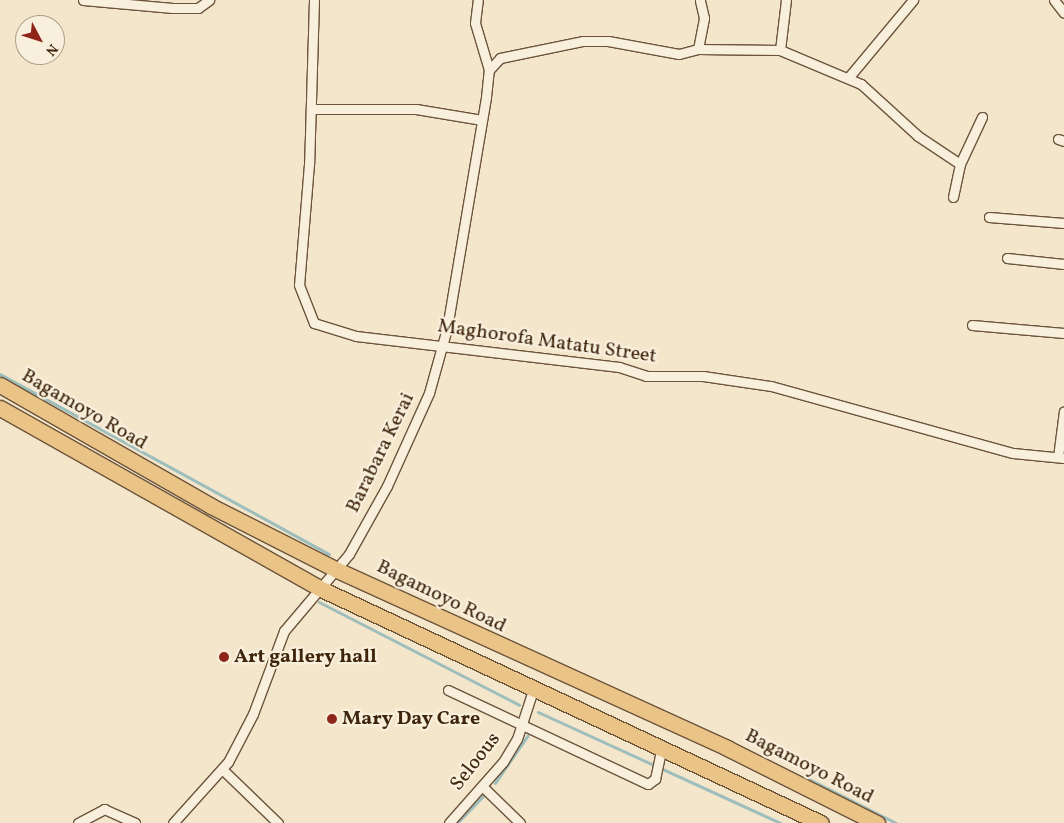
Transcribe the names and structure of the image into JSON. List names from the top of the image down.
{
  "streets": {
    "highway": ["Bagamoyo Road"],
    "street": ["Maghorofa Matatu Street", "Barabara Kerai", "Seloous"]
  },
  "crossings": [
    ["Maghorofa Matatu Street", "Barabara Kerai"],
    ["Bagamoyo Road", "Barabara Kerai"],
    ["Bagamoyo Road", "Seloous"]
  ],
  "places": ["Art gallery hall", "Mary Day Care"],
  "north": "bottom right"
}
